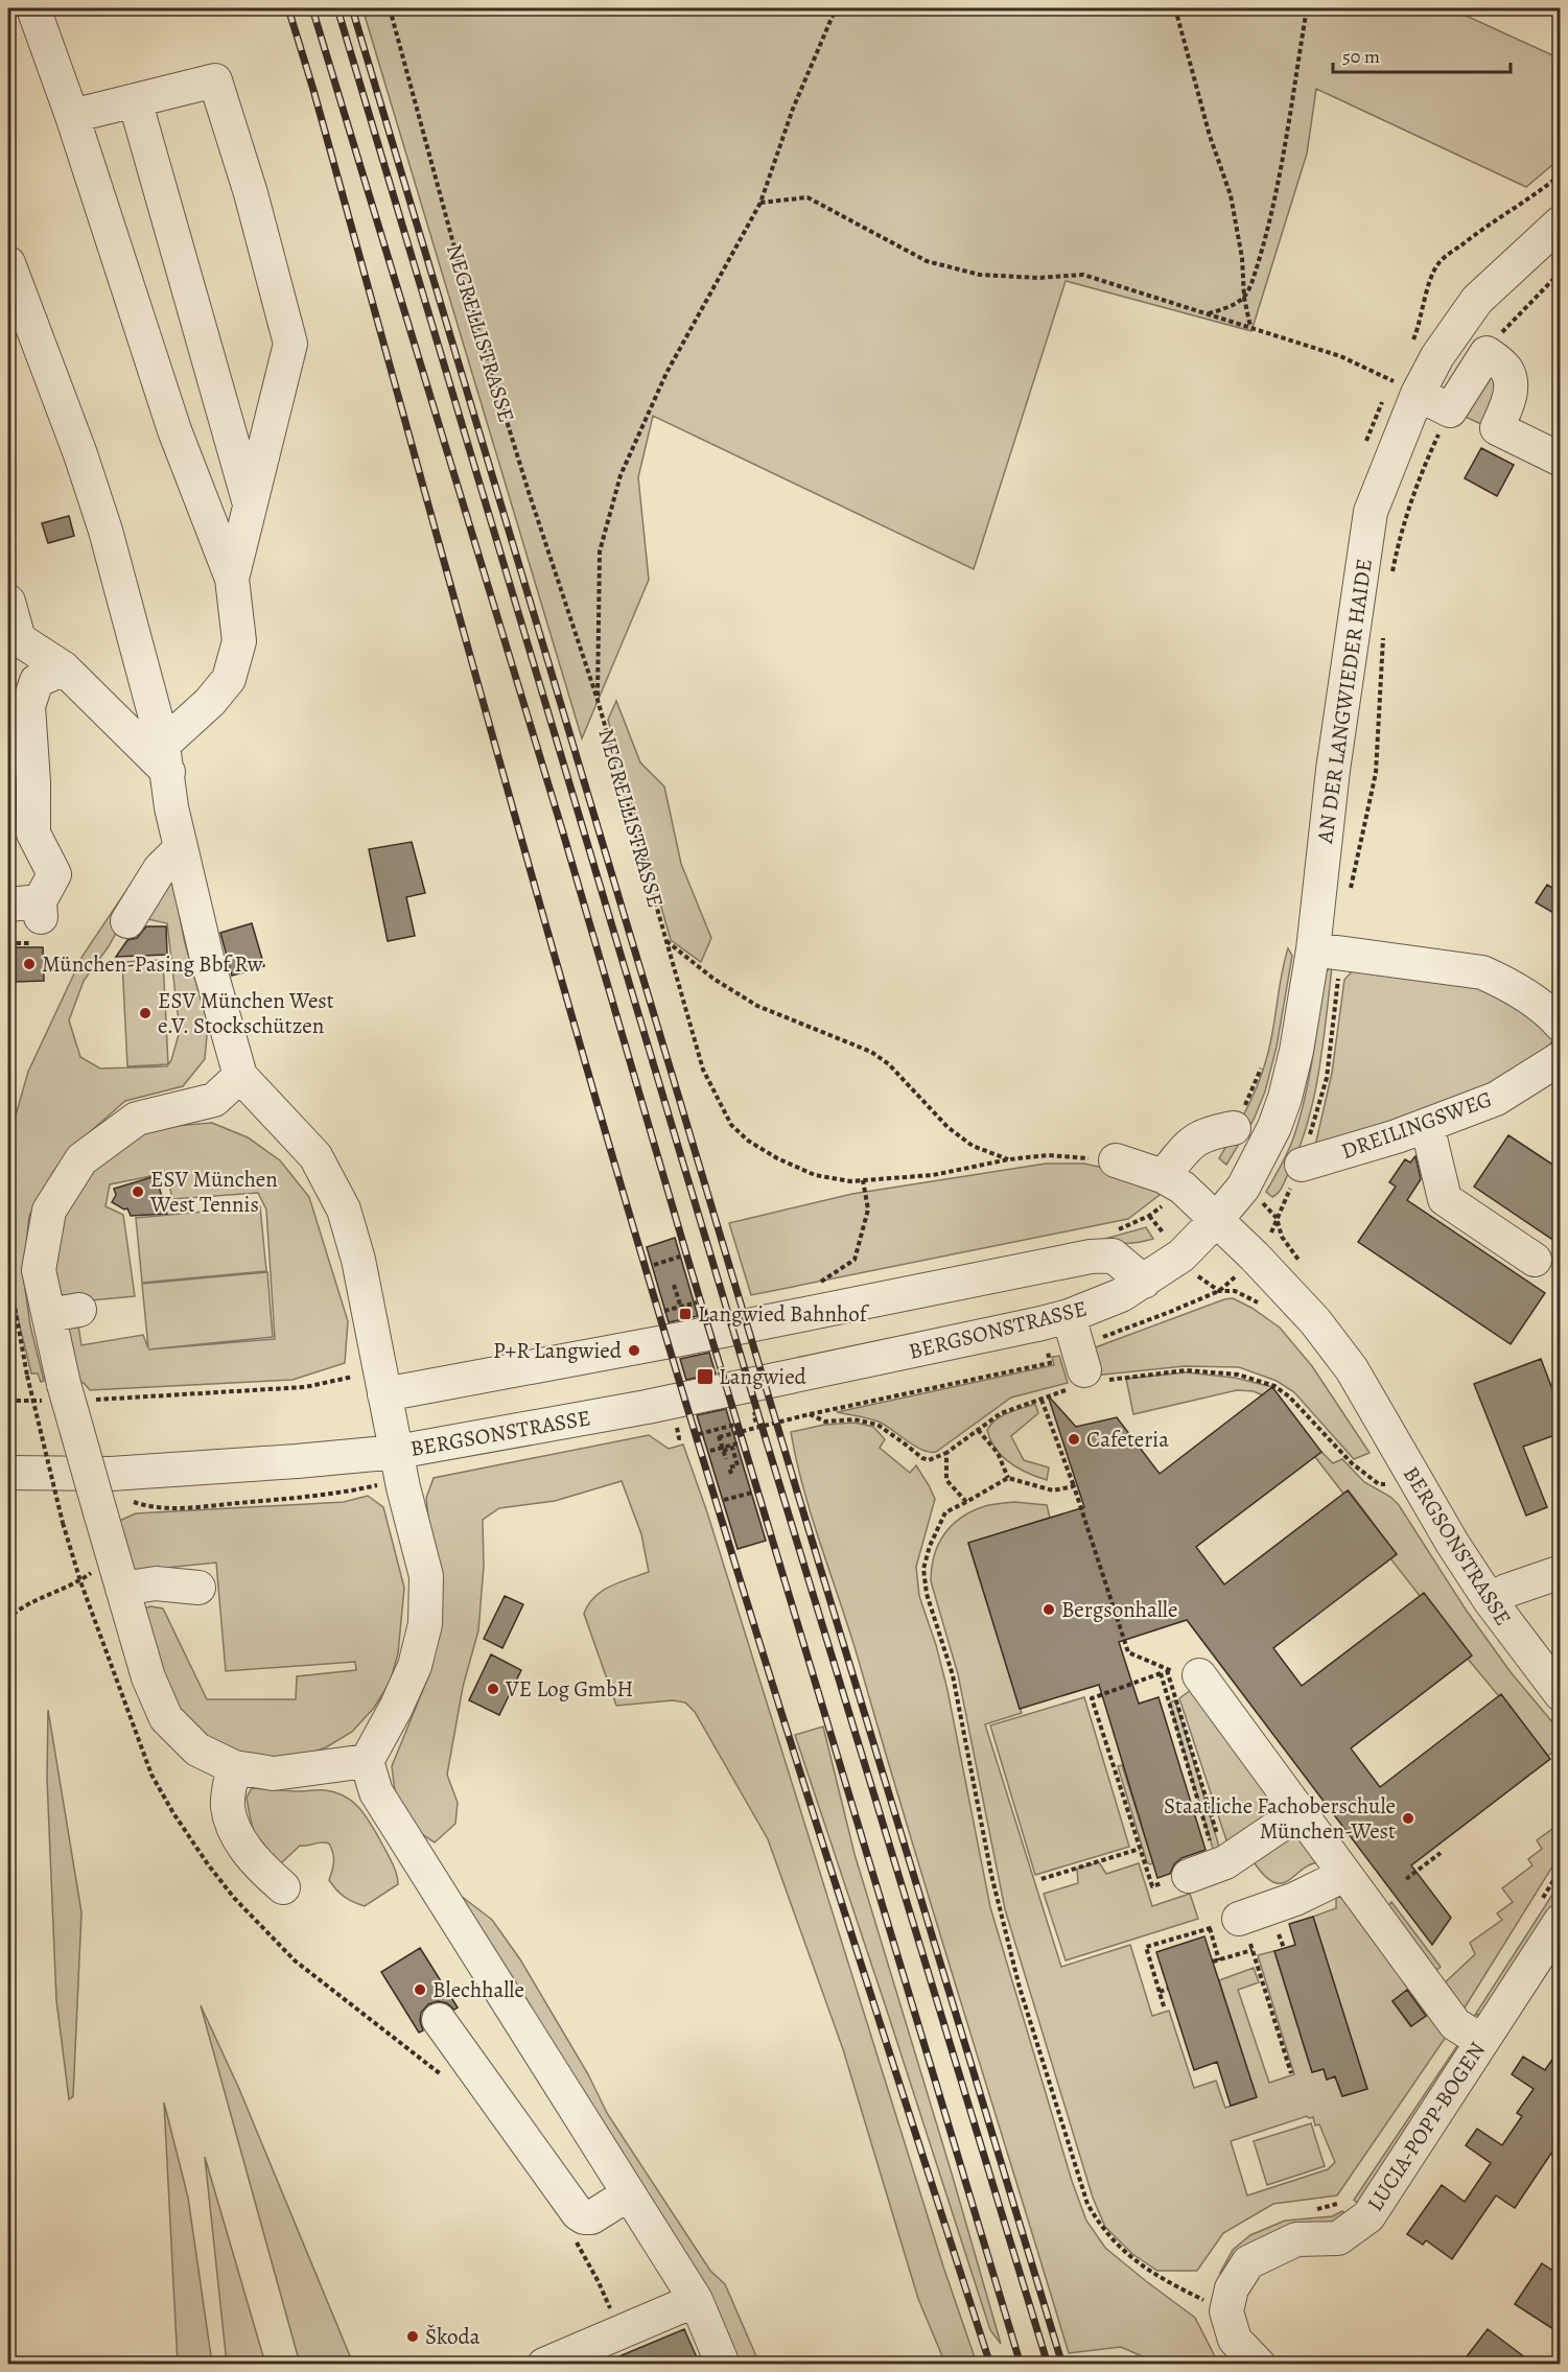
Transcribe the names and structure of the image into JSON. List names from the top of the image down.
{
  "streets": {
    "street": [
      "AN DER LANGWIEDER HAIDE",
      "DREILINGSWEG",
      "BERGSONSTRASSE",
      "LUCIA-POPP-BOGEN"
    ],
    "path": ["NEGRELLISTRASSE"]
  },
  "crossings": [
    ["AN DER LANGWIEDER HAIDE", "BERGSONSTRASSE"]
  ],
  "places": {
    "other": [
      "München-Pasing Bbf Rw",
      "ESV München West e.V. Stockschützen",
      "ESV München West Tennis",
      "P+R Langwied",
      "Cafeteria",
      "Bergsonhalle",
      "VE Log GmbH",
      "Staatliche Fachoberschule München-West",
      "Blechhalle",
      "Škoda"
    ],
    "transit": ["Langwied Bahnhof", "Langwied"]
  },
  "scale_bar": "50 m"
}
